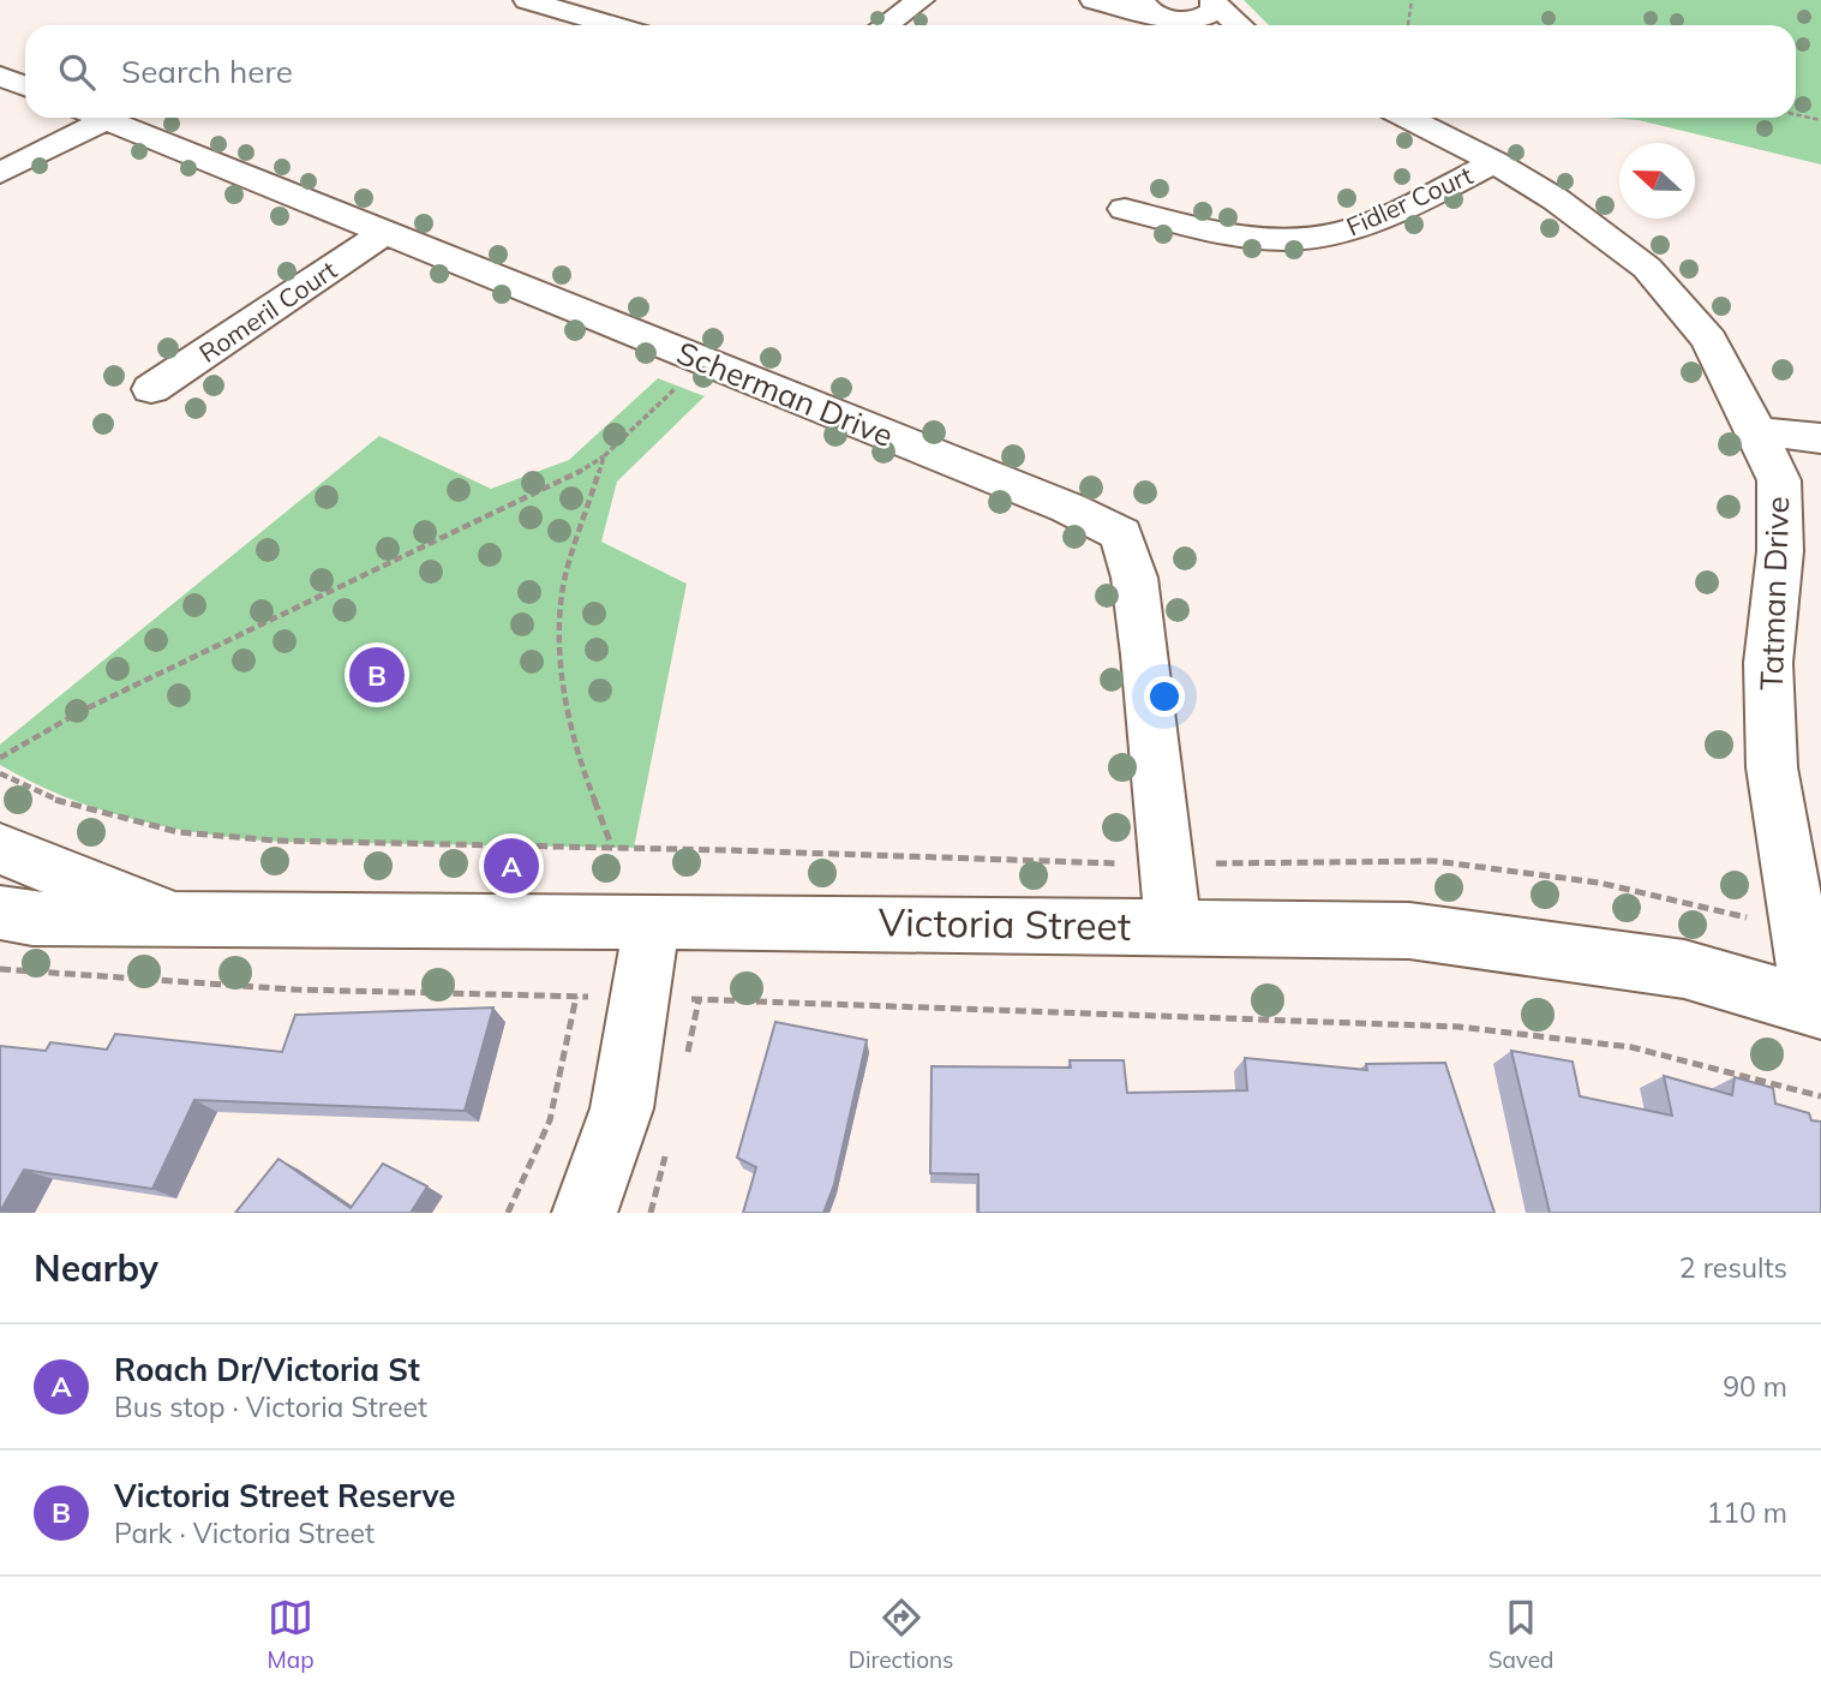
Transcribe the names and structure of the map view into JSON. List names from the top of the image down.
{
  "streets": {
    "street": [
      "Fidler Court",
      "Romeril Court",
      "Scherman Drive",
      "Tatman Drive",
      "Victoria Street"
    ]
  },
  "crossings": [
    ["Fidler Court", "Tatman Drive"],
    ["Romeril Court", "Scherman Drive"],
    ["Scherman Drive", "Victoria Street"],
    ["Tatman Drive", "Victoria Street"]
  ],
  "north": "left",
  "page": {
    "search": "Search here",
    "pins": ["B", "A"],
    "heading": ["Nearby", "2 results"],
    "list": [
      {
        "mark": "A",
        "name": "Roach Dr/Victoria St",
        "note": "Bus stop · Victoria Street",
        "value": "90 m"
      },
      {
        "mark": "B",
        "name": "Victoria Street Reserve",
        "note": "Park · Victoria Street",
        "value": "110 m"
      }
    ],
    "nav": ["Map", "Directions", "Saved"]
  }
}
